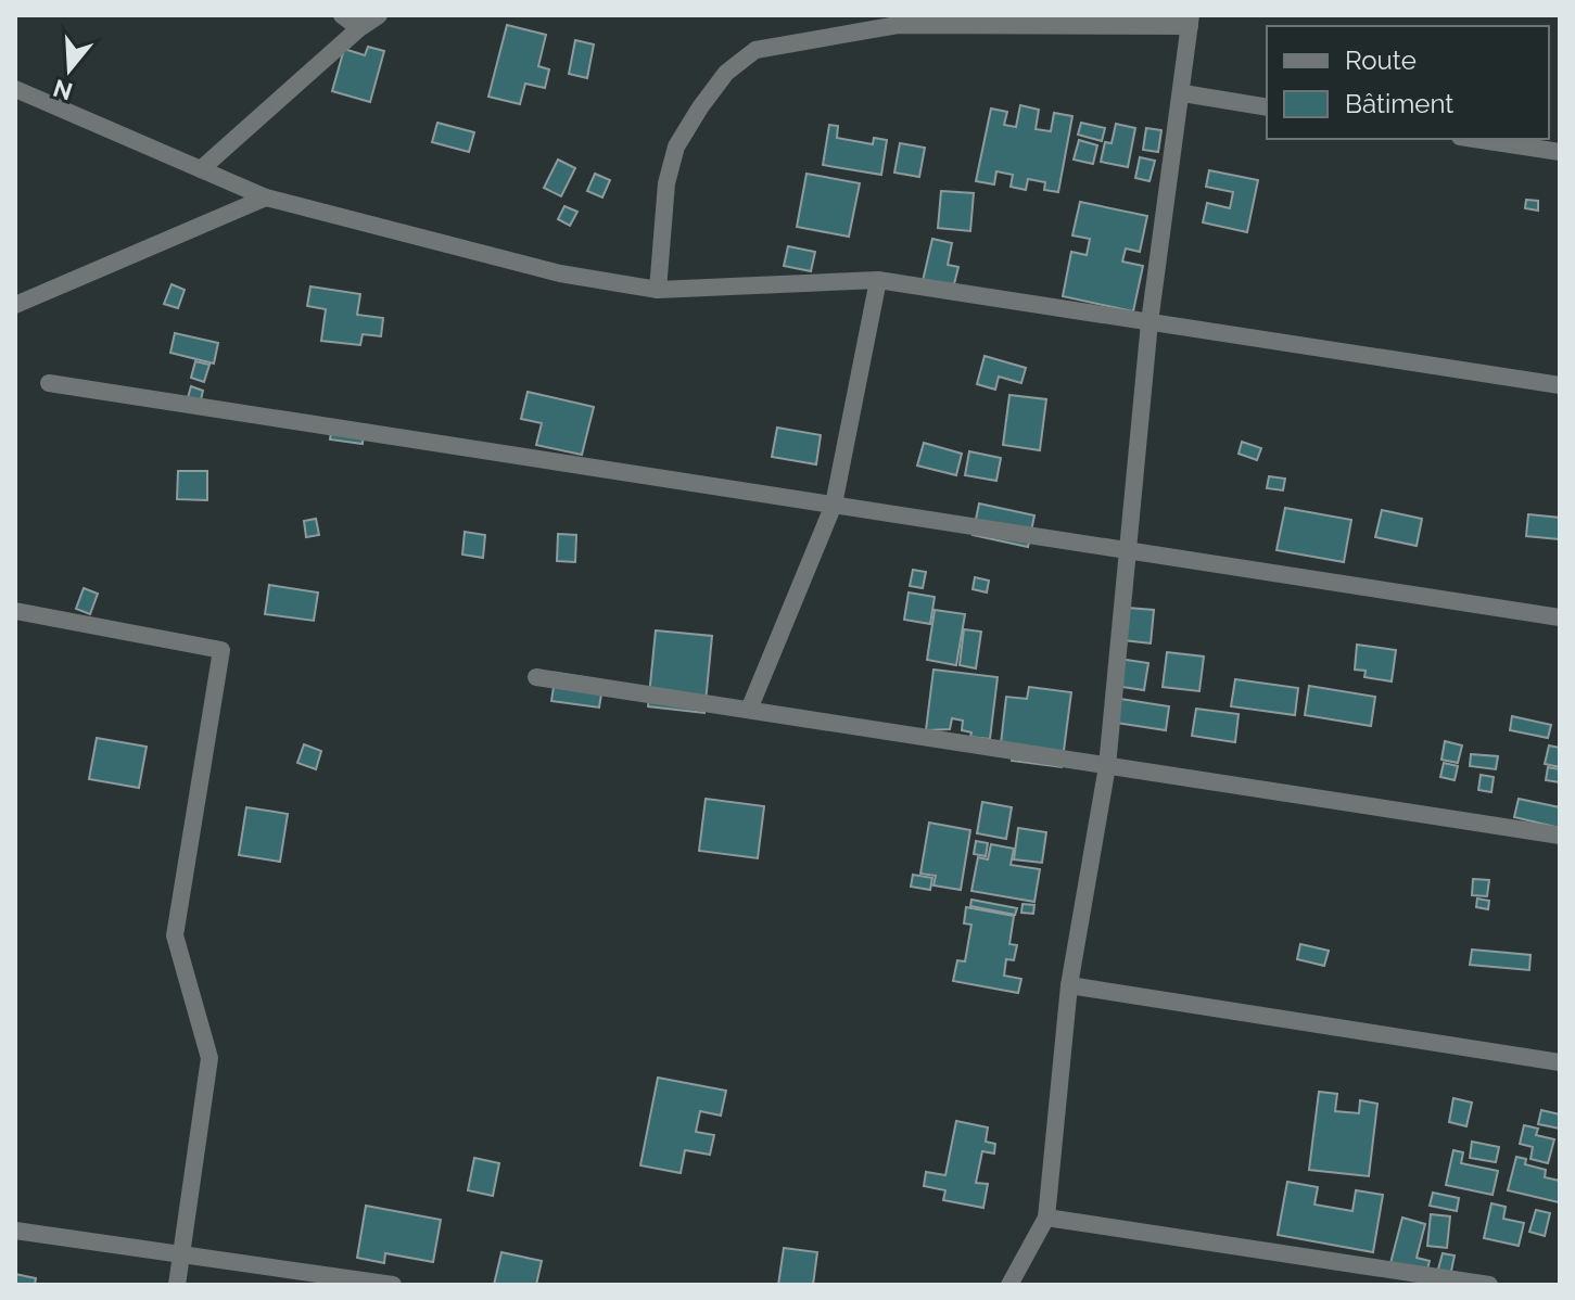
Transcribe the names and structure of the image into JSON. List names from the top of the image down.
{
  "legend": ["Route", "Bâtiment"],
  "north": "bottom"
}
